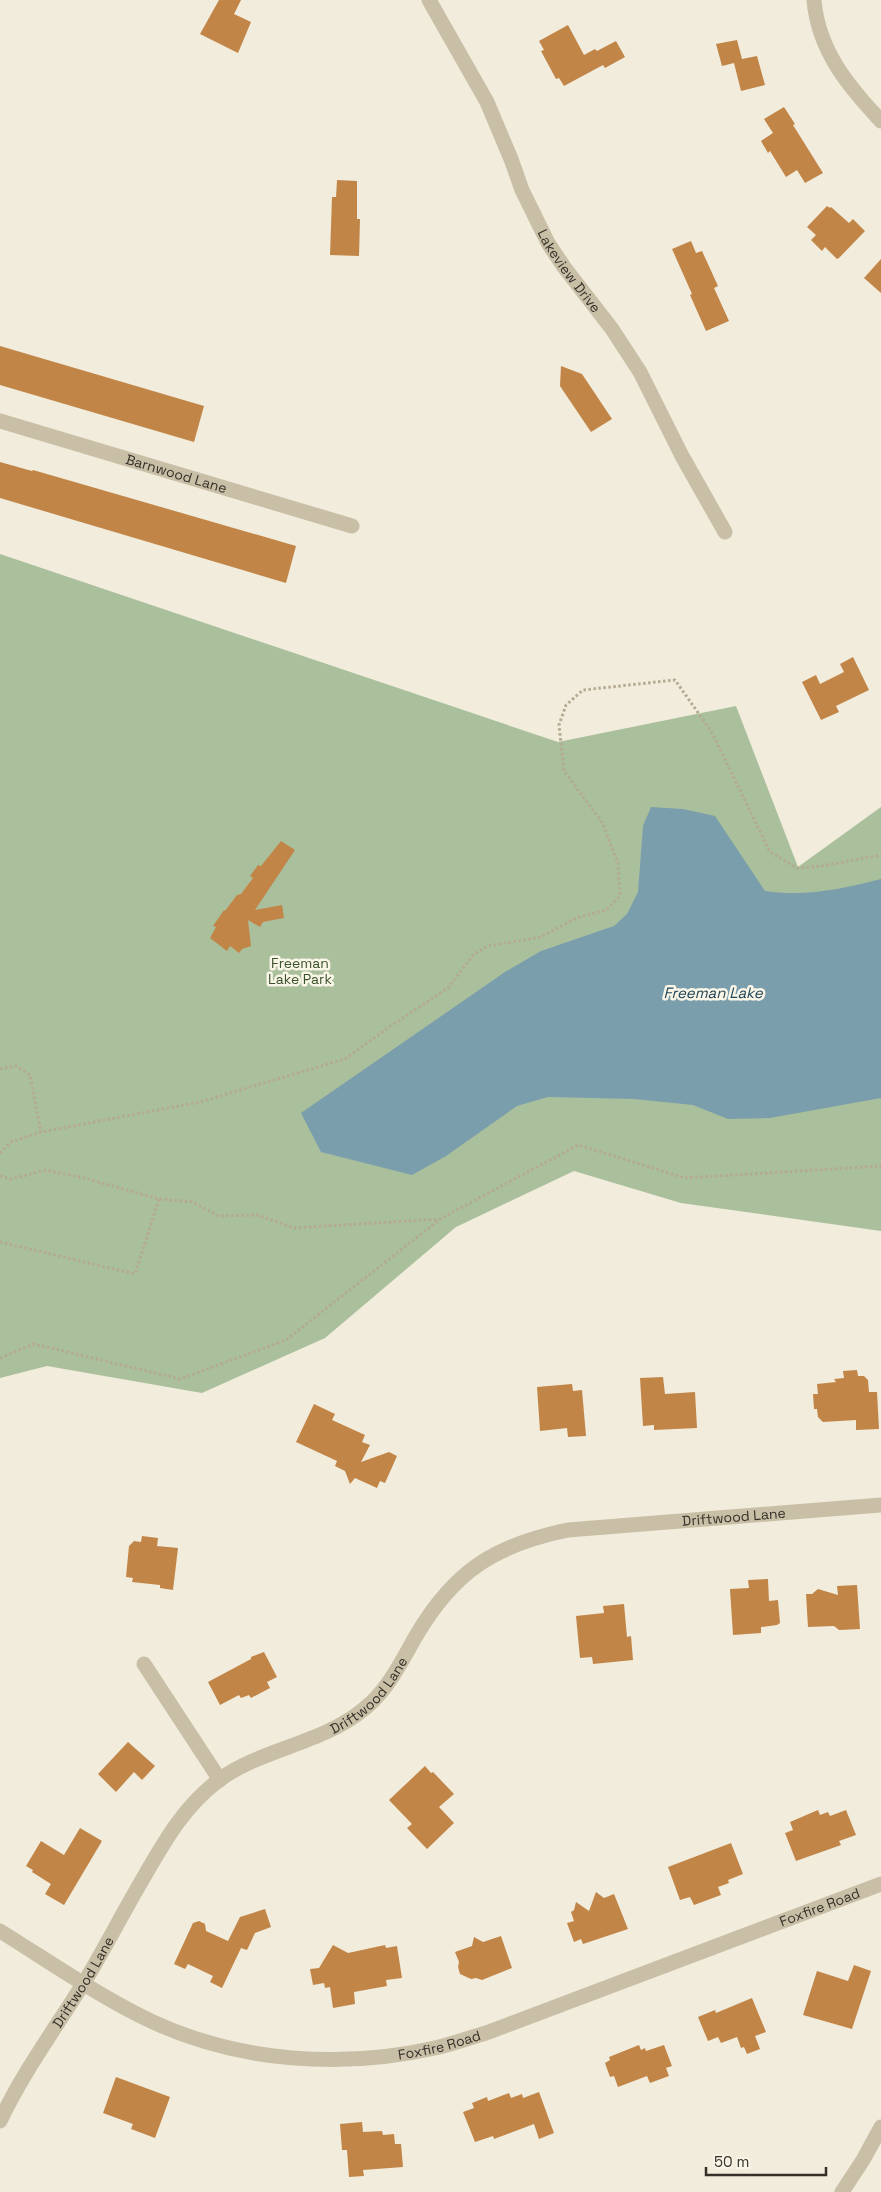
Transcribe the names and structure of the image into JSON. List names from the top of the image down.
{
  "streets": {
    "street": [
      "Lakeview Drive",
      "Barnwood Lane",
      "Driftwood Lane",
      "Foxfire Road"
    ]
  },
  "crossings": [
    ["Driftwood Lane", "Foxfire Road"]
  ],
  "water": ["Freeman Lake"],
  "parks": ["Freeman Lake Park"],
  "scale_bar": "50 m"
}
